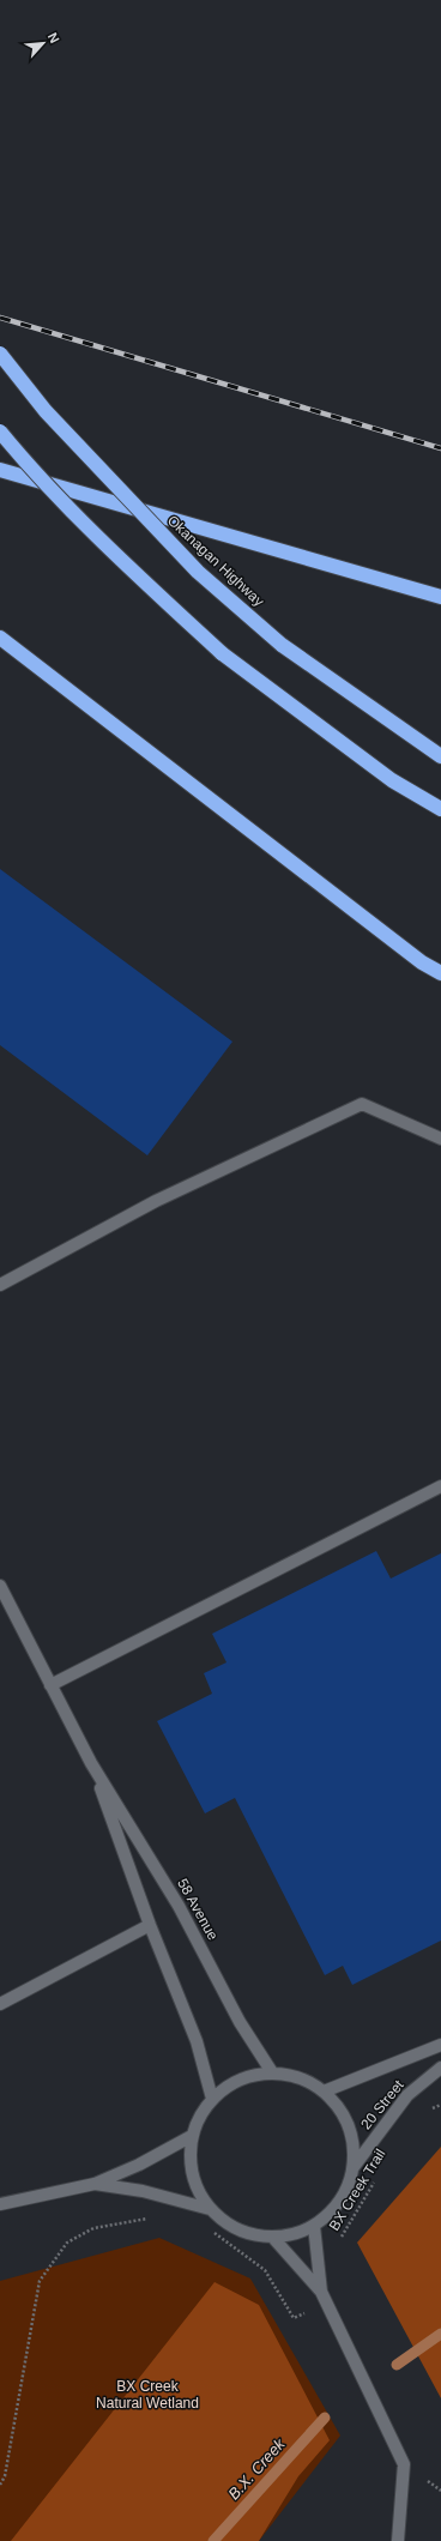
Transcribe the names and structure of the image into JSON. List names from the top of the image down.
{
  "streets": {
    "highway": ["Okanagan Highway"],
    "street": ["58 Avenue", "20 Street"],
    "path": ["BX Creek Trail"]
  },
  "crossings": [
    ["58 Avenue", "20 Street"]
  ],
  "water": ["B.X. Creek"],
  "parks": ["BX Creek Natural Wetland"],
  "north": "top right"
}
